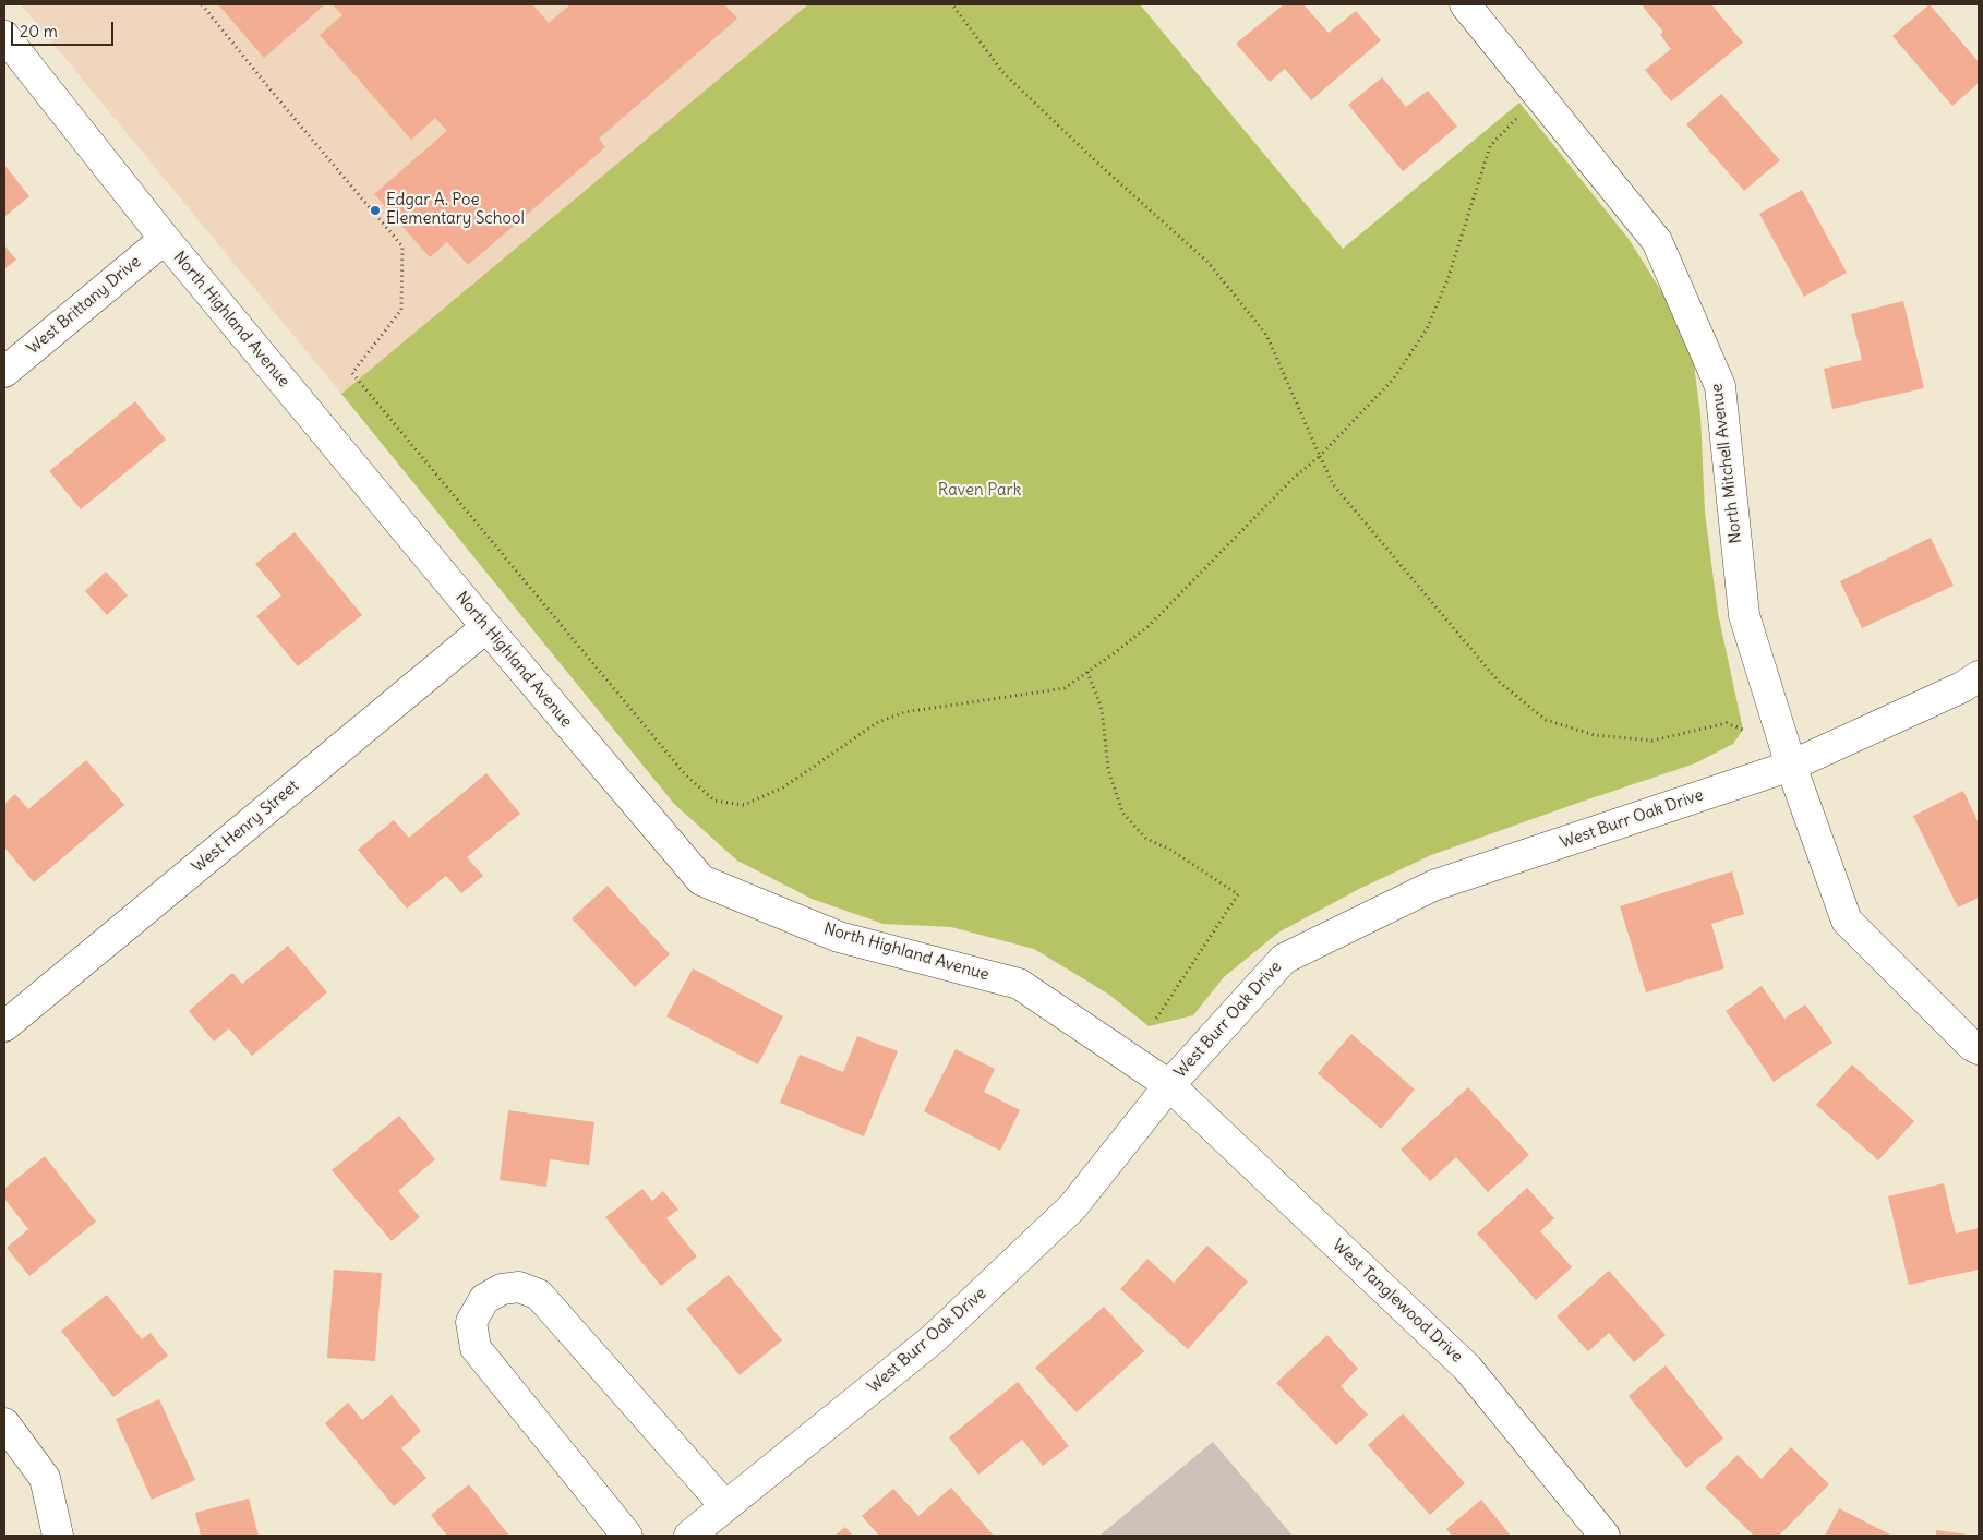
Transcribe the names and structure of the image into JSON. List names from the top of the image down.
{
  "streets": {
    "street": [
      "West Brittany Drive",
      "North Highland Avenue",
      "North Mitchell Avenue",
      "West Burr Oak Drive",
      "West Henry Street",
      "West Tanglewood Drive"
    ]
  },
  "crossings": [
    ["West Brittany Drive", "North Highland Avenue"],
    ["North Highland Avenue", "West Burr Oak Drive"],
    ["North Highland Avenue", "West Henry Street"],
    ["North Highland Avenue", "West Tanglewood Drive"],
    ["North Mitchell Avenue", "West Burr Oak Drive"],
    ["West Burr Oak Drive", "West Tanglewood Drive"]
  ],
  "parks": ["Raven Park"],
  "places": ["Edgar A. Poe Elementary School"],
  "scale_bar": "20 m"
}
